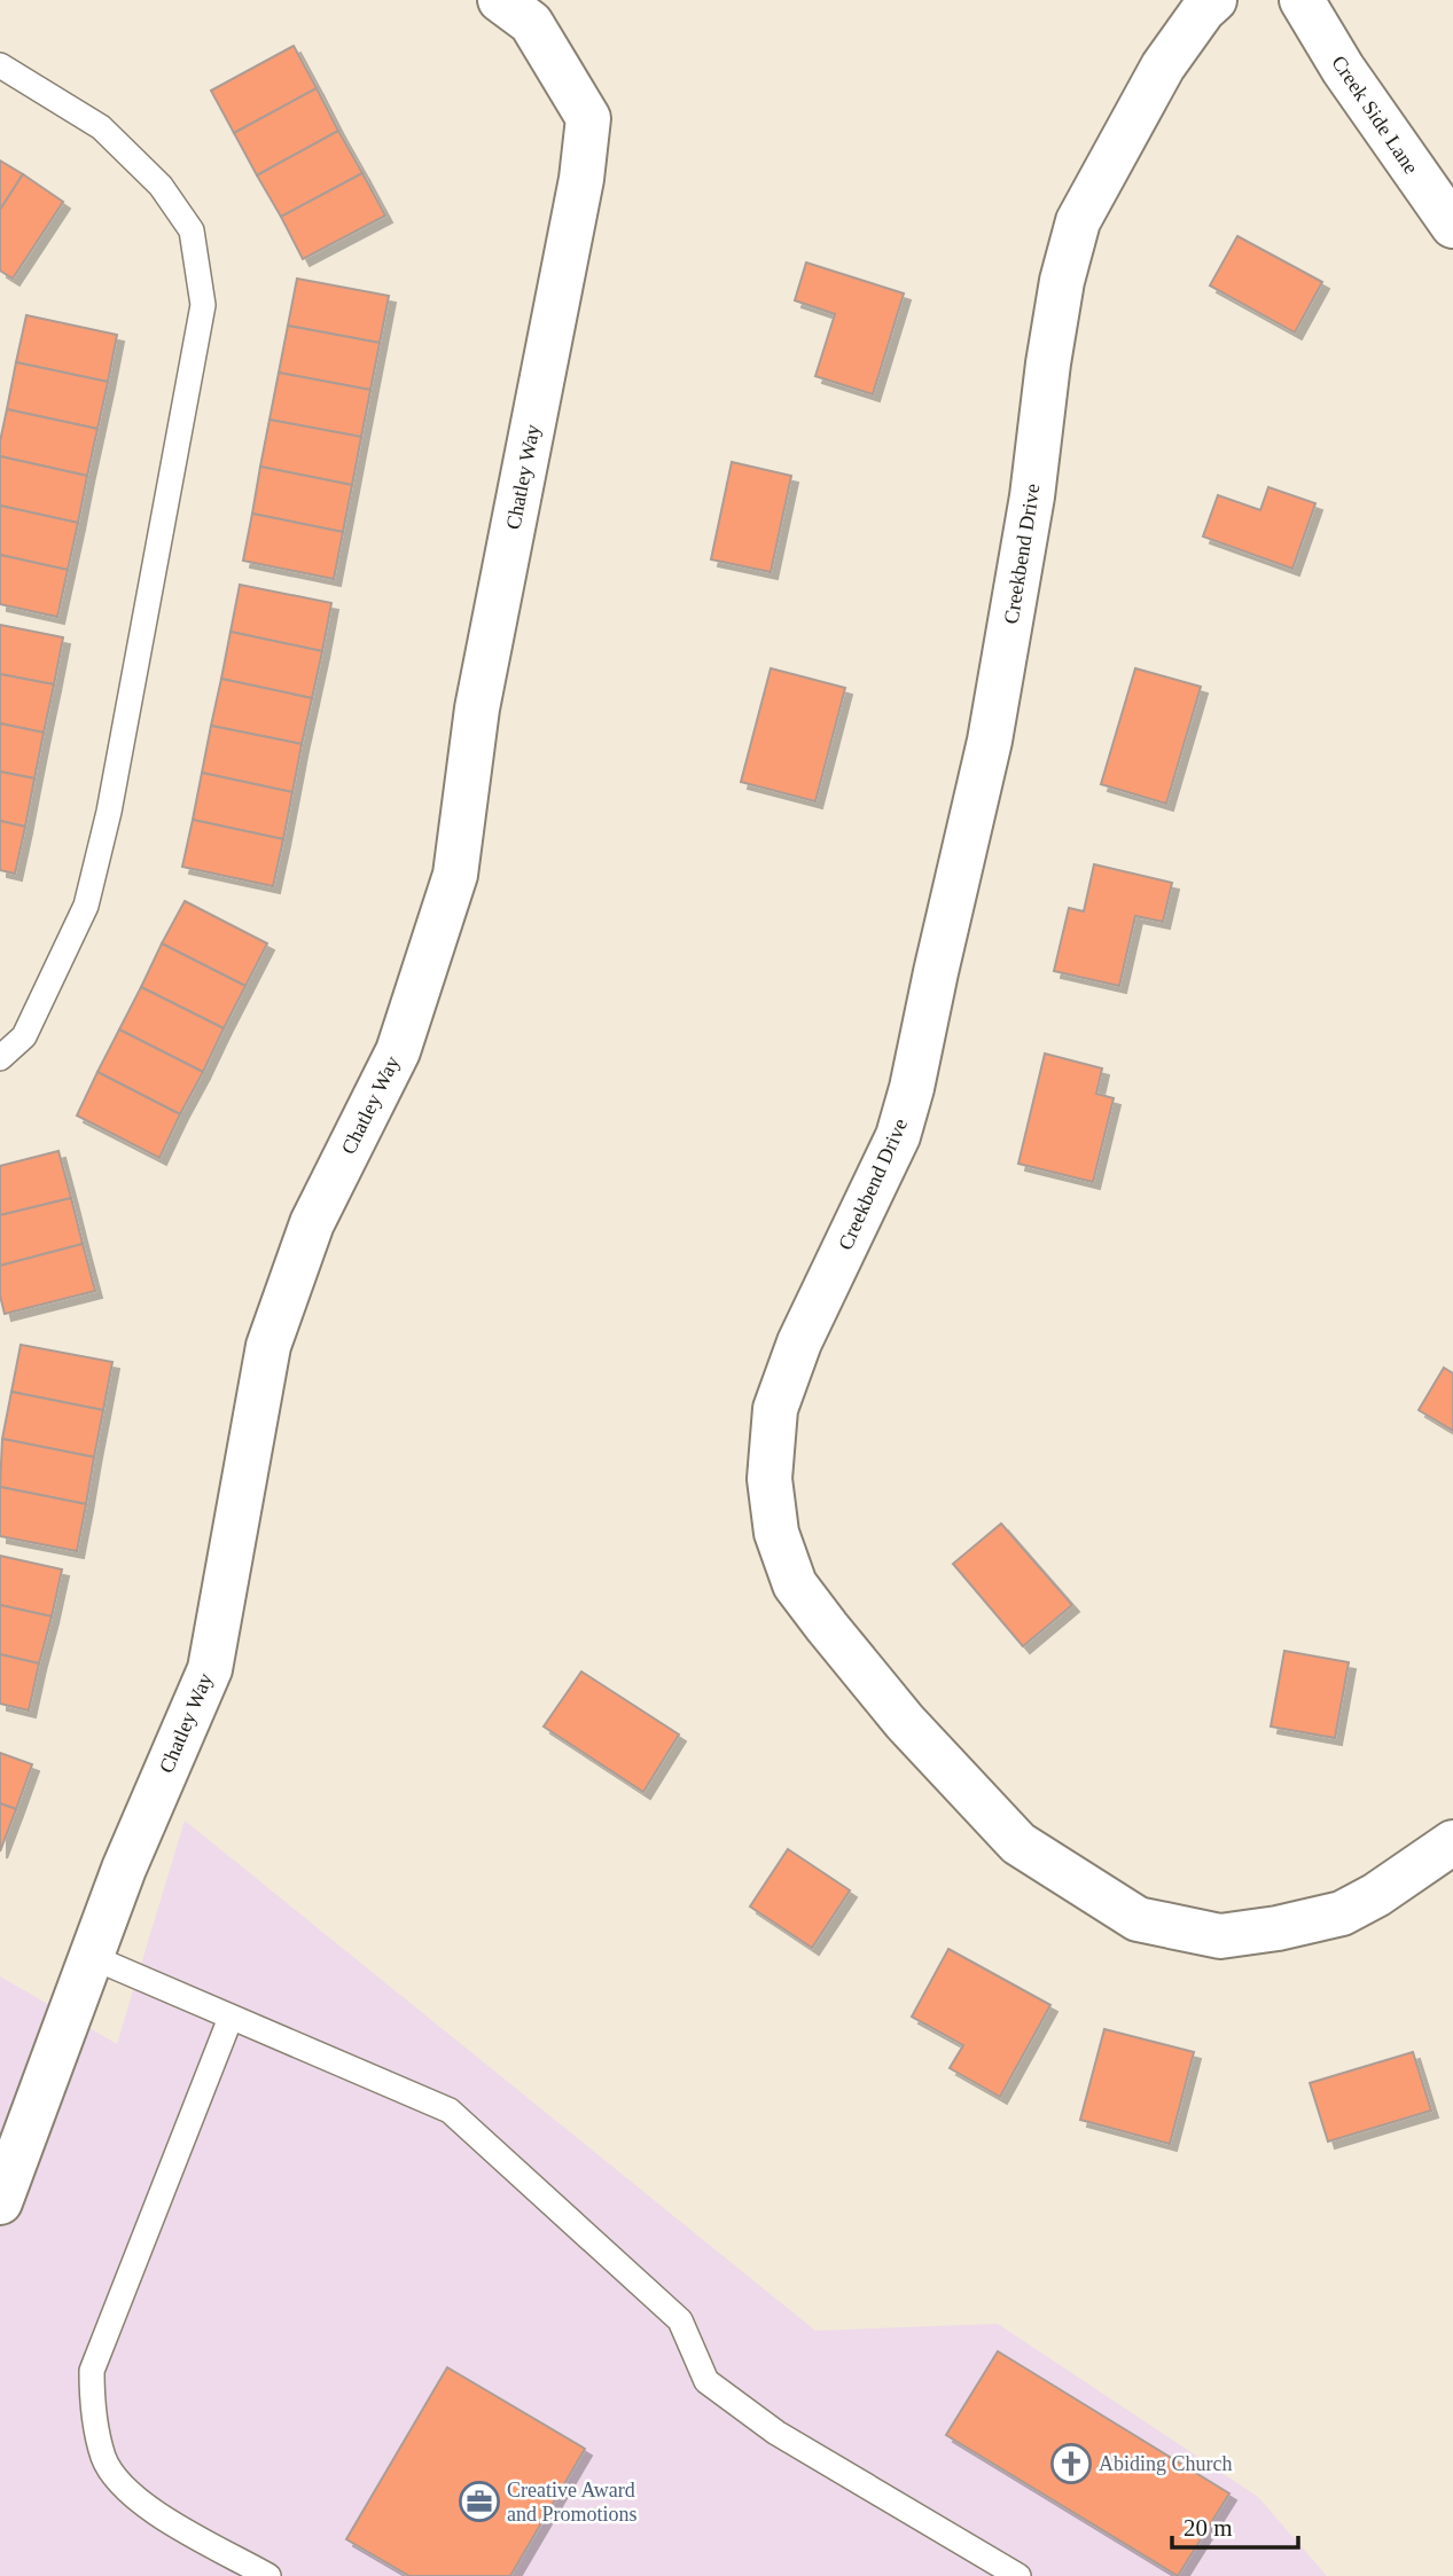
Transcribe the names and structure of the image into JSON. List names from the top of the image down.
{
  "streets": {
    "street": ["Creek Side Lane", "Chatley Way", "Creekbend Drive"]
  },
  "places": {
    "church": ["Abiding Church"],
    "office": ["Creative Award and Promotions"]
  },
  "scale_bar": "20 m"
}
